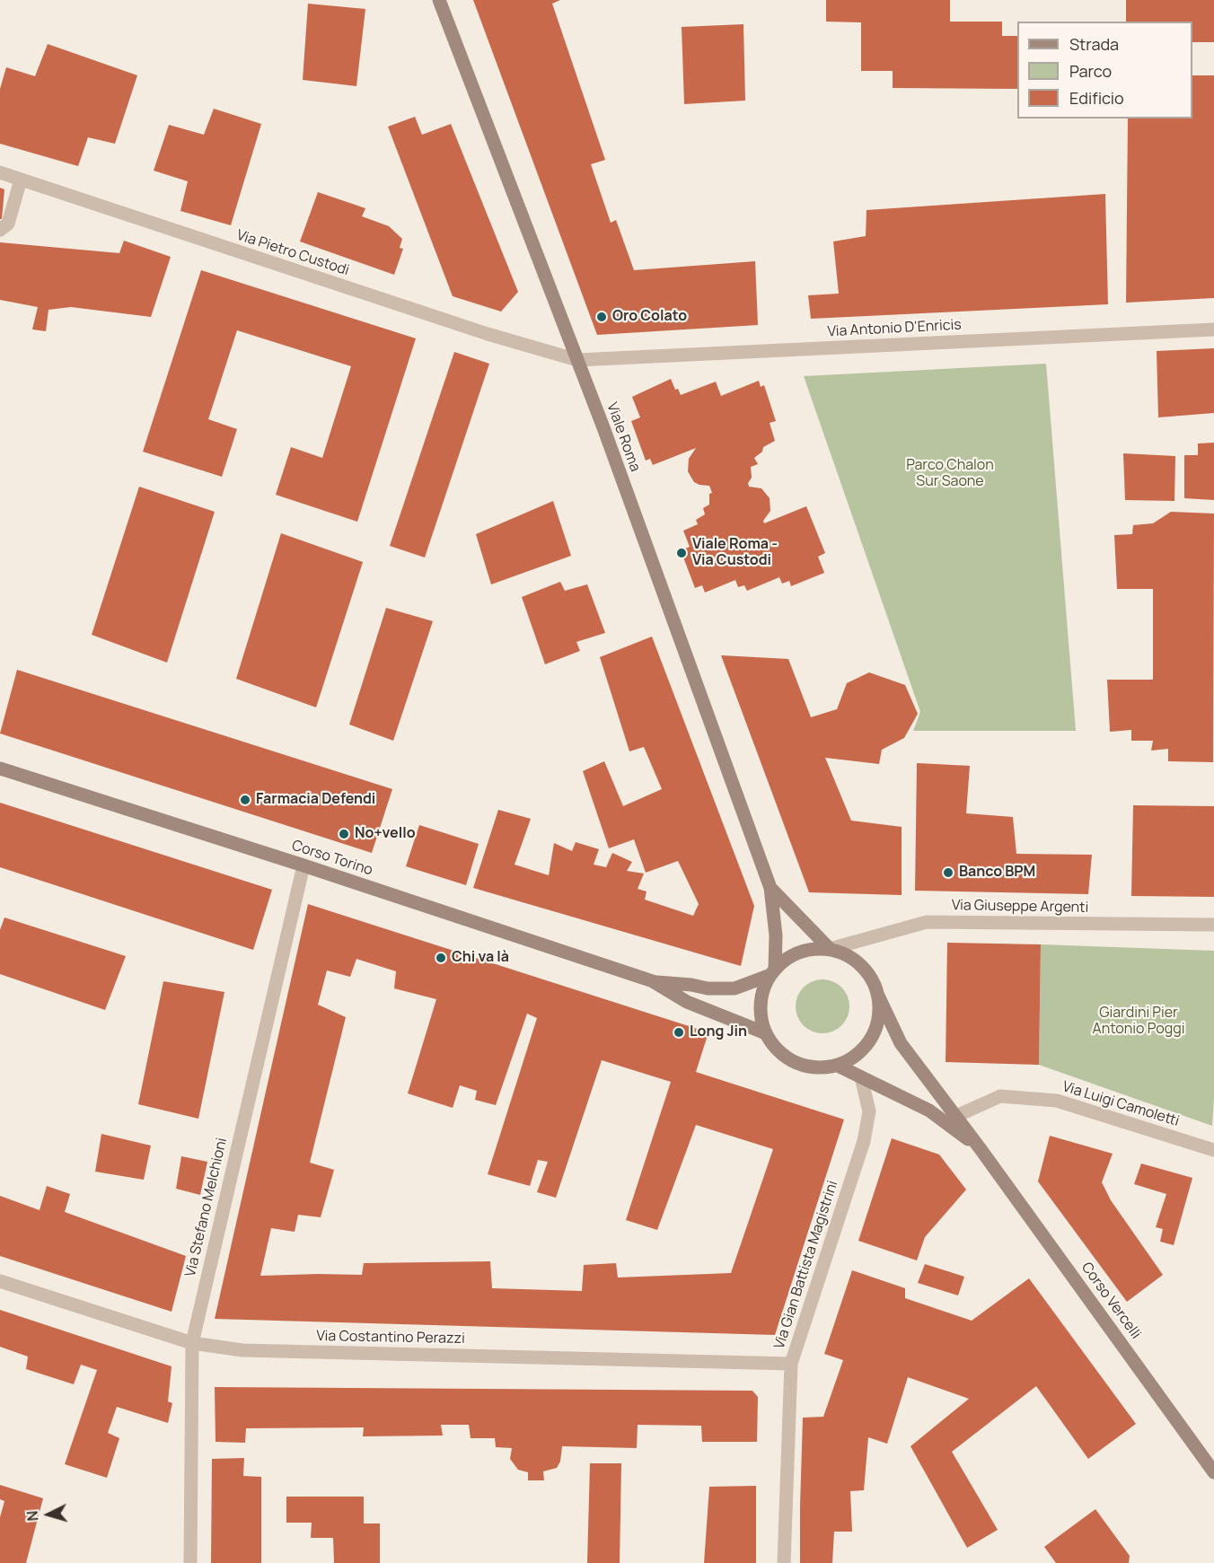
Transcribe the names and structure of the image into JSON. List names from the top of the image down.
{
  "streets": {
    "main road": ["Viale Roma", "Corso Torino", "Corso Vercelli"],
    "street": [
      "Via Pietro Custodi",
      "Via Antonio D'Enricis",
      "Via Giuseppe Argenti",
      "Via Luigi Camoletti",
      "Via Stefano Melchioni",
      "Via Gian Battista Magistrini",
      "Via Costantino Perazzi"
    ]
  },
  "crossings": [
    ["Via Pietro Custodi", "Via Antonio D'Enricis"],
    ["Via Pietro Custodi", "Viale Roma"],
    ["Via Antonio D'Enricis", "Viale Roma"],
    ["Viale Roma", "Corso Torino"],
    ["Viale Roma", "Via Giuseppe Argenti"],
    ["Viale Roma", "Corso Vercelli"],
    ["Corso Torino", "Via Giuseppe Argenti"],
    ["Corso Torino", "Via Stefano Melchioni"],
    ["Corso Torino", "Corso Vercelli"],
    ["Via Giuseppe Argenti", "Corso Vercelli"],
    ["Via Luigi Camoletti", "Corso Vercelli"],
    ["Via Stefano Melchioni", "Via Costantino Perazzi"],
    ["Via Gian Battista Magistrini", "Corso Vercelli"],
    ["Via Gian Battista Magistrini", "Via Costantino Perazzi"]
  ],
  "parks": ["Parco Chalon Sur Saone", "Giardini Pier Antonio Poggi"],
  "places": [
    "Oro Colato",
    "Viale Roma - Via Custodi",
    "Farmacia Defendi",
    "No+vello",
    "Banco BPM",
    "Chi va là",
    "Long Jin"
  ],
  "legend": ["Strada", "Parco", "Edificio"],
  "north": "left"
}
